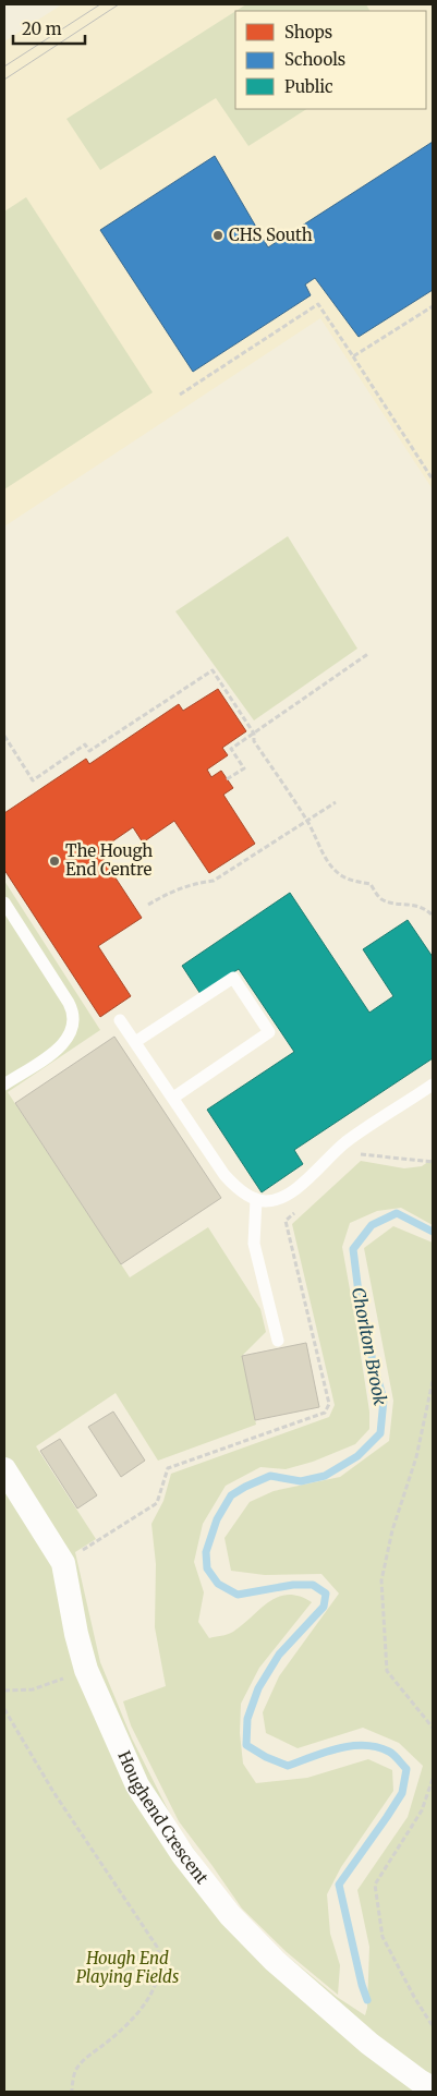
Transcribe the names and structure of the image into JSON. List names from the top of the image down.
{
  "streets": {
    "street": ["Houghend Crescent"]
  },
  "water": ["Chorlton Brook"],
  "parks": ["Hough End Playing Fields"],
  "places": ["CHS South", "The Hough End Centre"],
  "legend": ["Shops", "Schools", "Public"],
  "scale_bar": "20 m"
}
